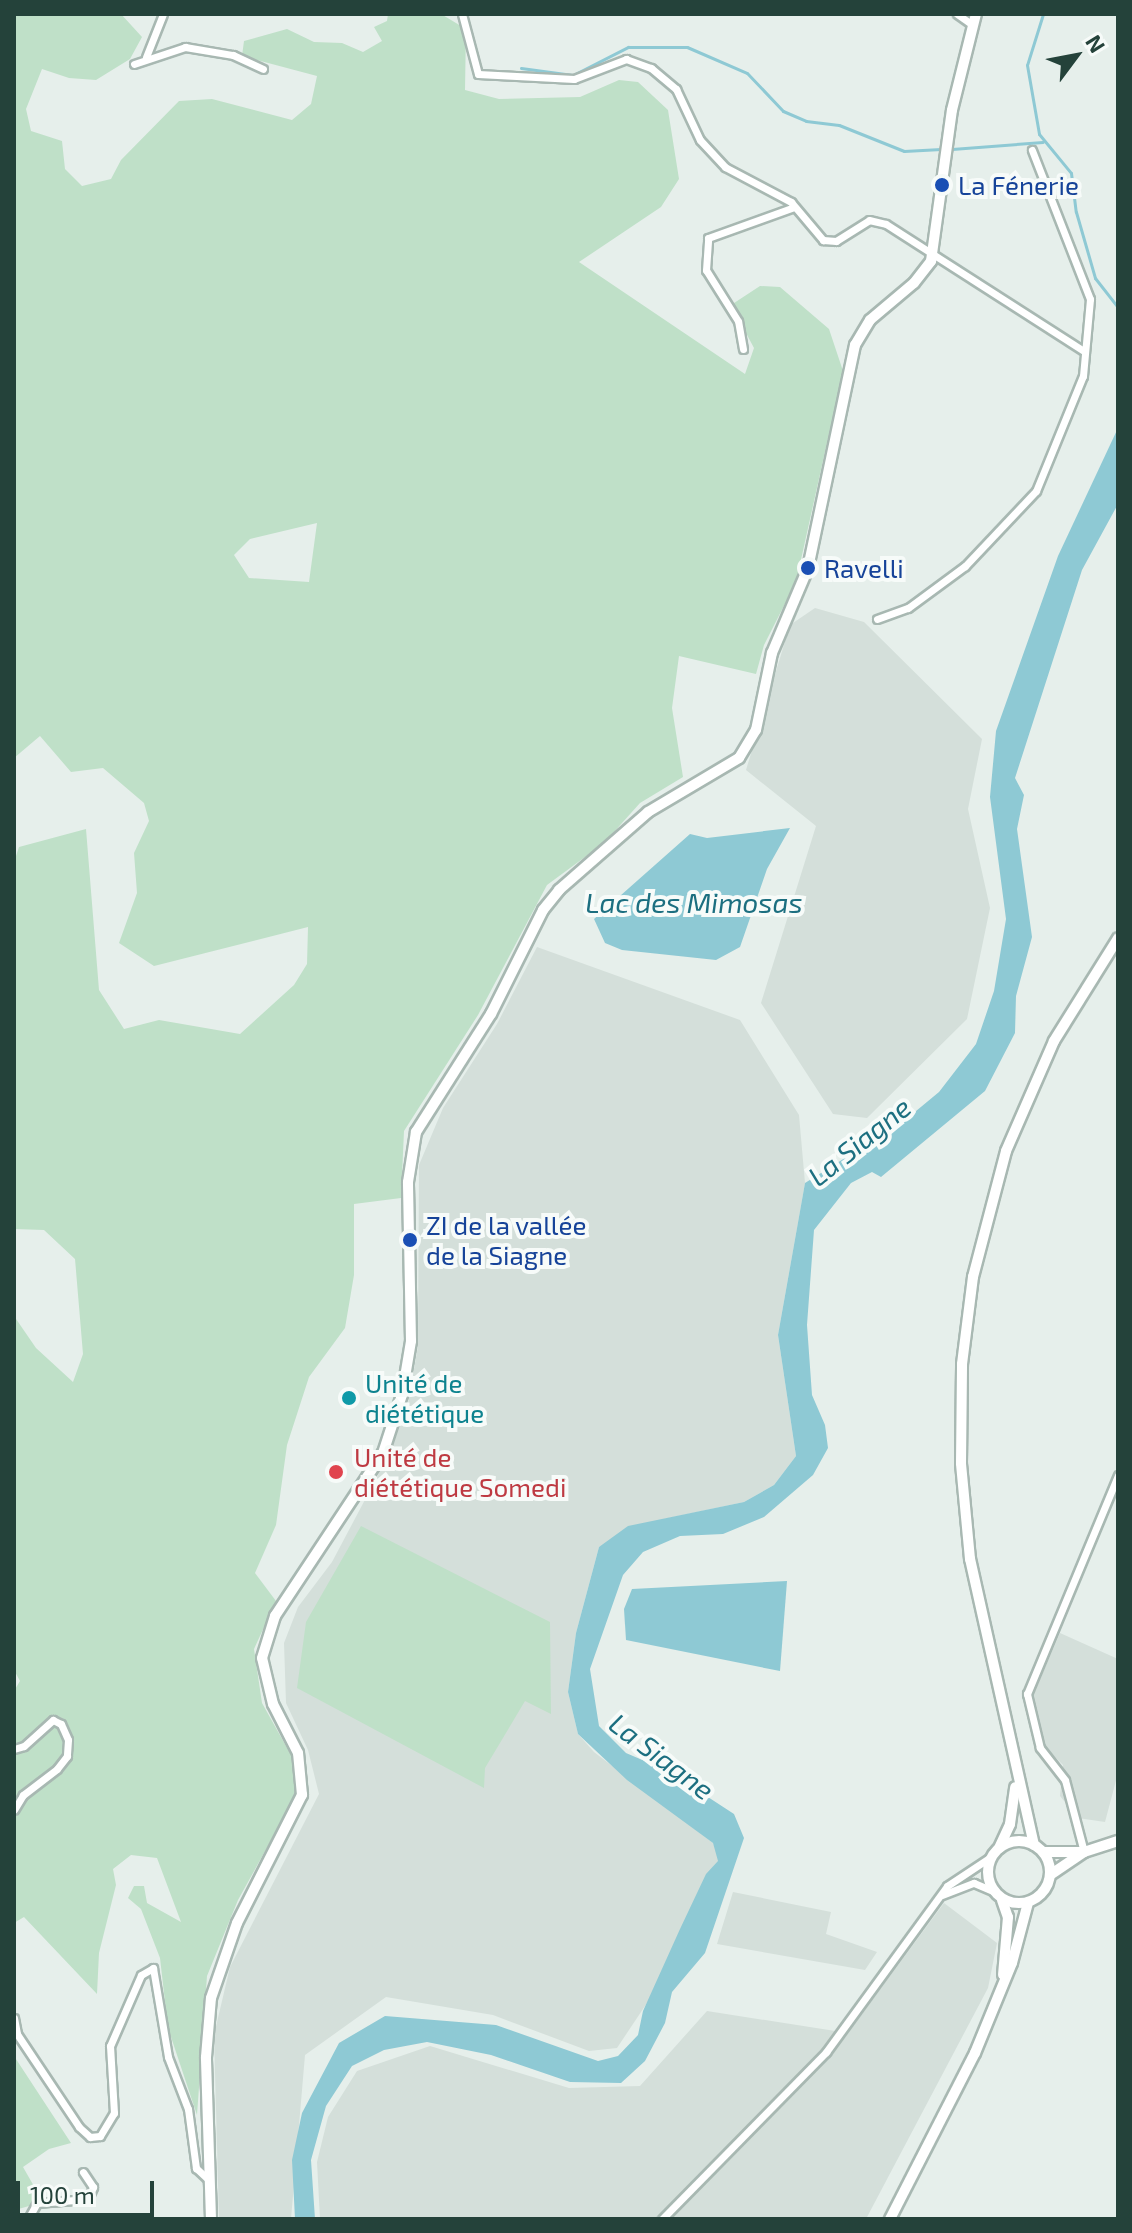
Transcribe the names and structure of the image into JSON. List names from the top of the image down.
{
  "water": ["Lac des Mimosas", "La Siagne"],
  "places": [
    "La Fénerie",
    "Ravelli",
    "ZI de la vallée de la Siagne",
    "Unité de diététique",
    "Unité de diététique Somedi"
  ],
  "scale_bar": "100 m",
  "north": "top right"
}
